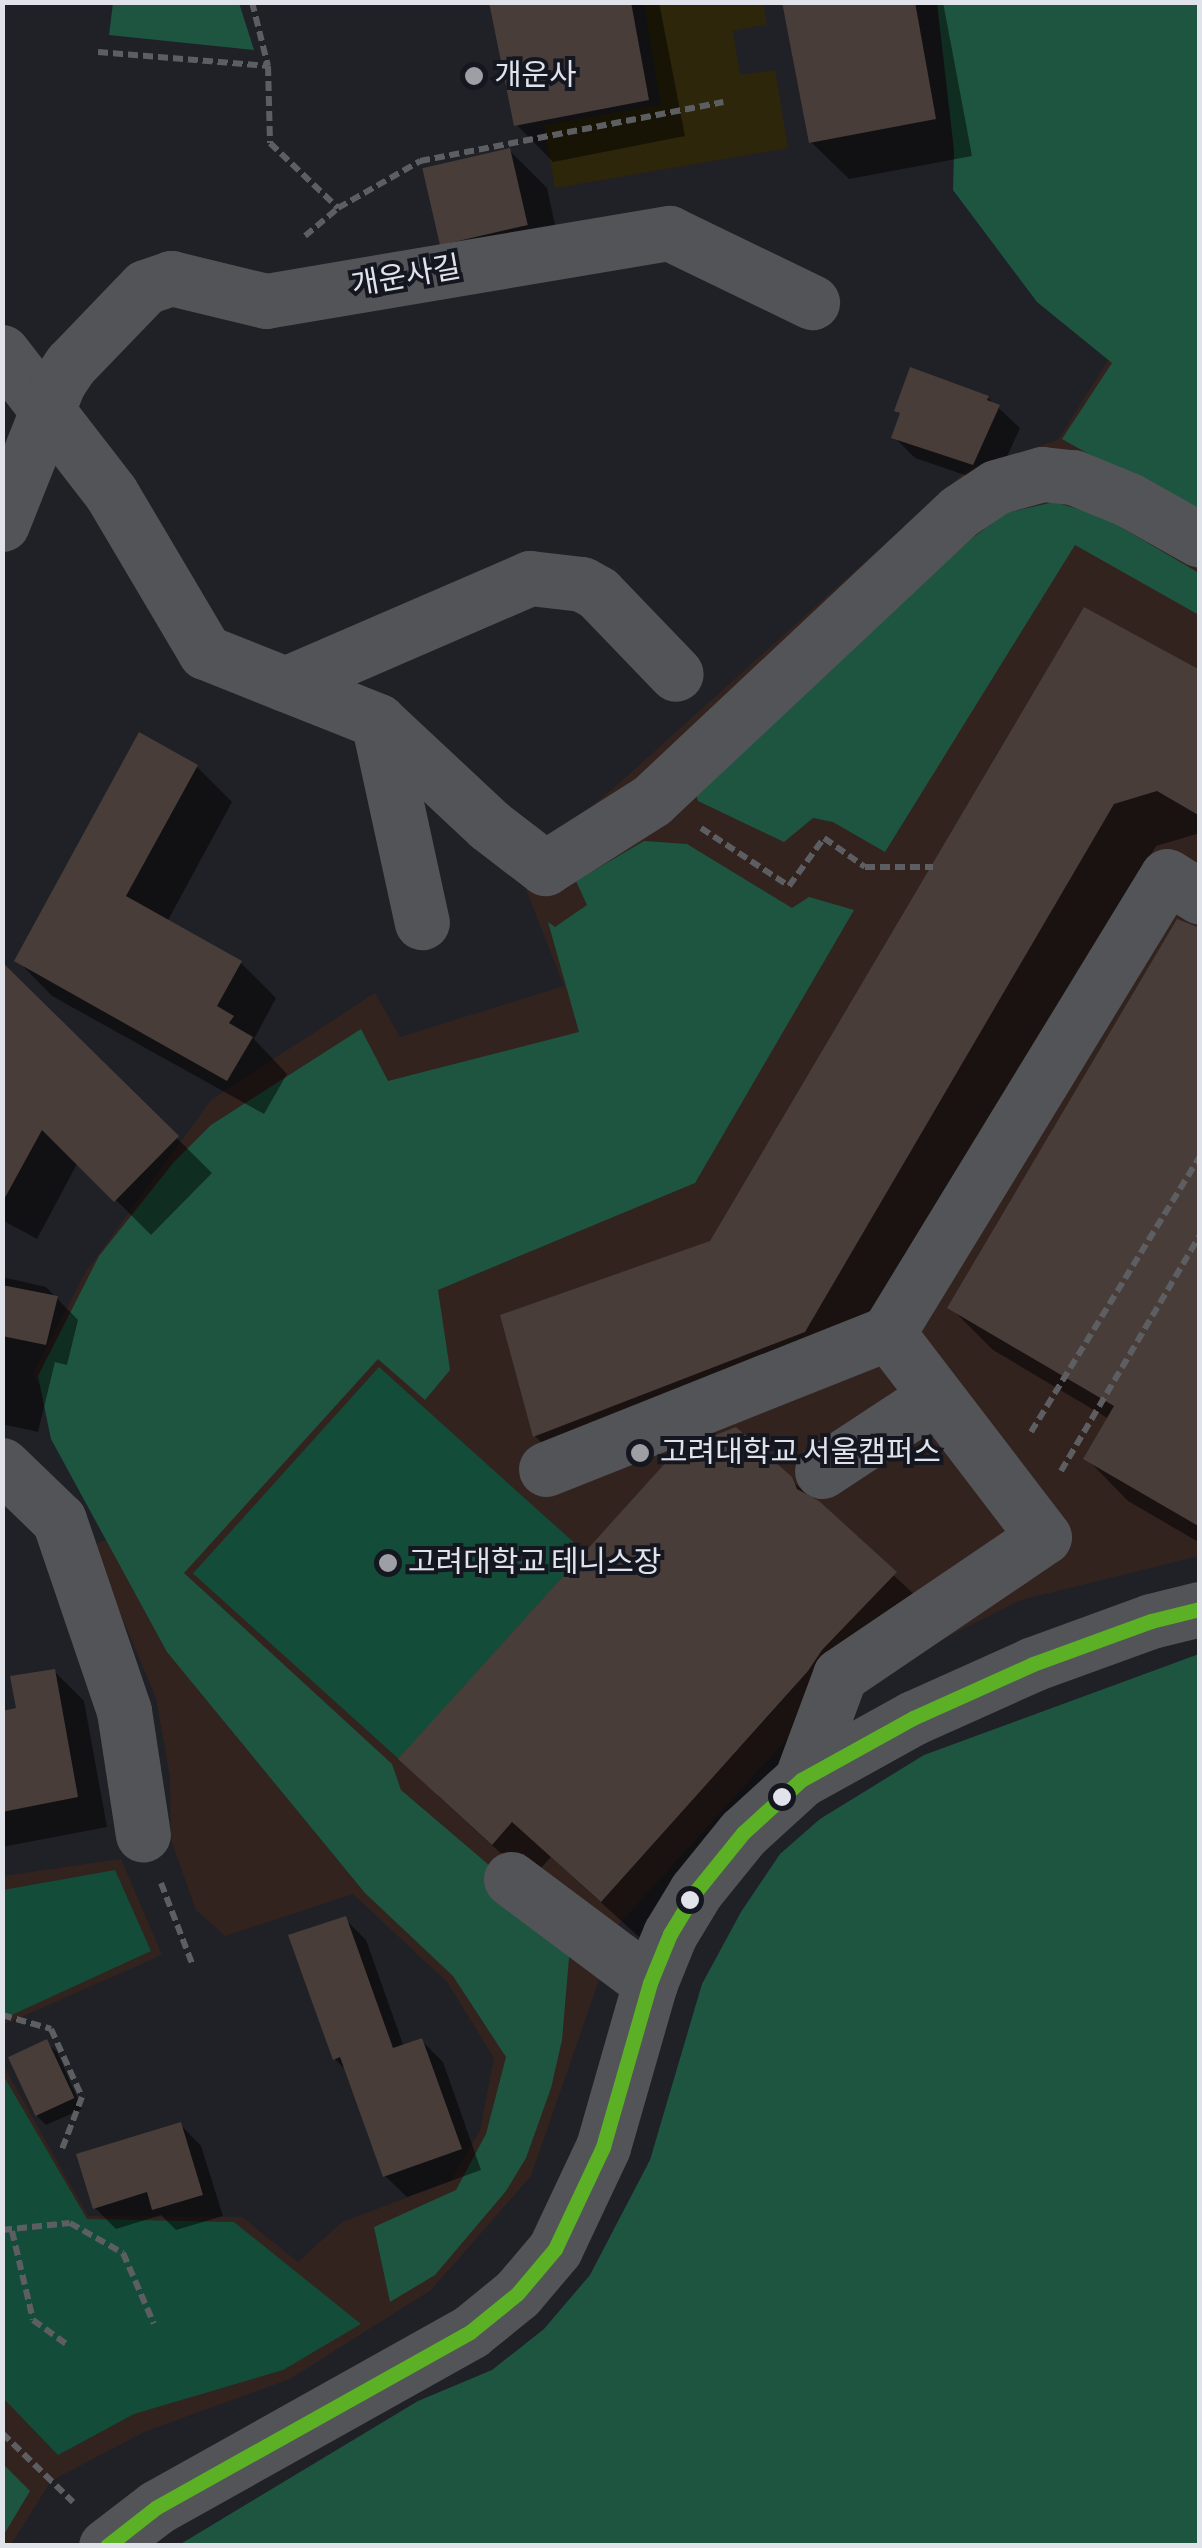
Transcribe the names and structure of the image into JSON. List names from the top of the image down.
{
  "streets": {
    "street": ["개운사길"]
  },
  "places": ["개운사", "고려대학교 서울캠퍼스", "고려대학교 테니스장"]
}
